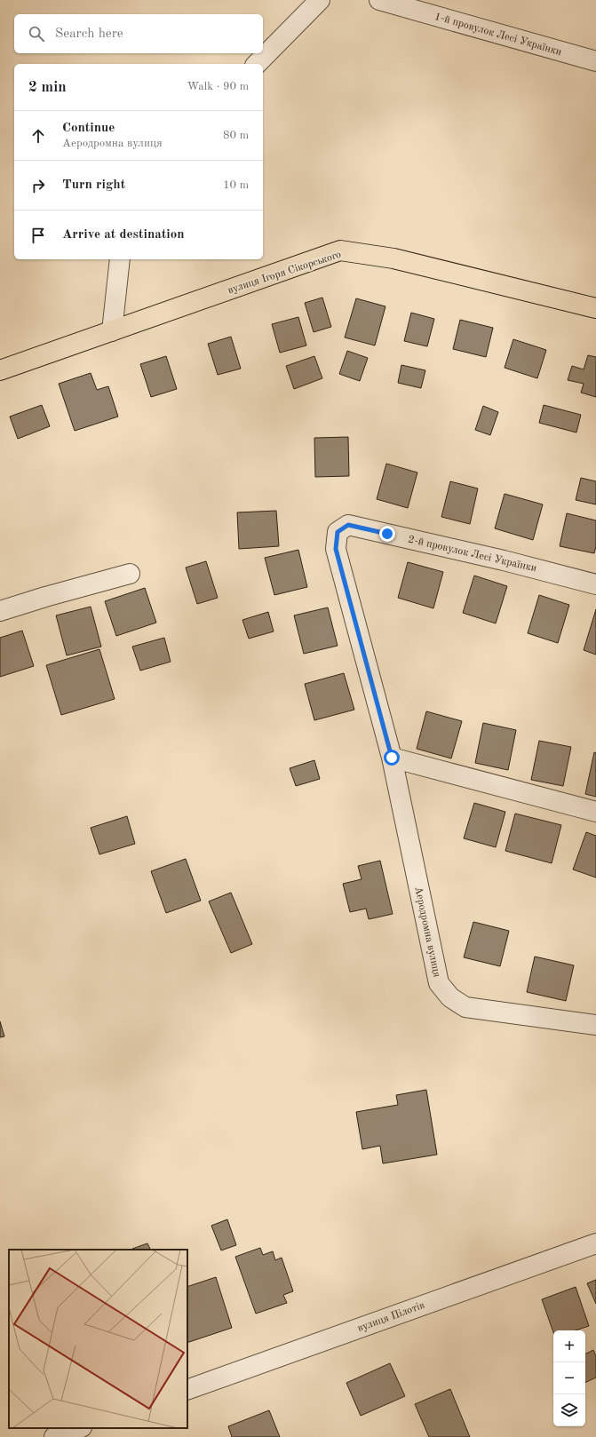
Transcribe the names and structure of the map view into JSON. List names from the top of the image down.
{
  "streets": {
    "main road": ["вулиця Ігоря Сікорського"],
    "street": [
      "1-й провулок Лесі Українки",
      "2-й провулок Лесі Українки",
      "Аеродромна вулиця",
      "вулиця Пілотів"
    ]
  },
  "crossings": [
    ["2-й провулок Лесі Українки", "Аеродромна вулиця"]
  ],
  "page": {
    "search": "Search here",
    "heading": ["2 min", "Walk · 90 m"],
    "list": [
      ["Continue", "Аеродромна вулиця", "80 m"],
      ["Turn right", "10 m"],
      "Arrive at destination"
    ],
    "map_buttons": ["+", "−"]
  }
}
